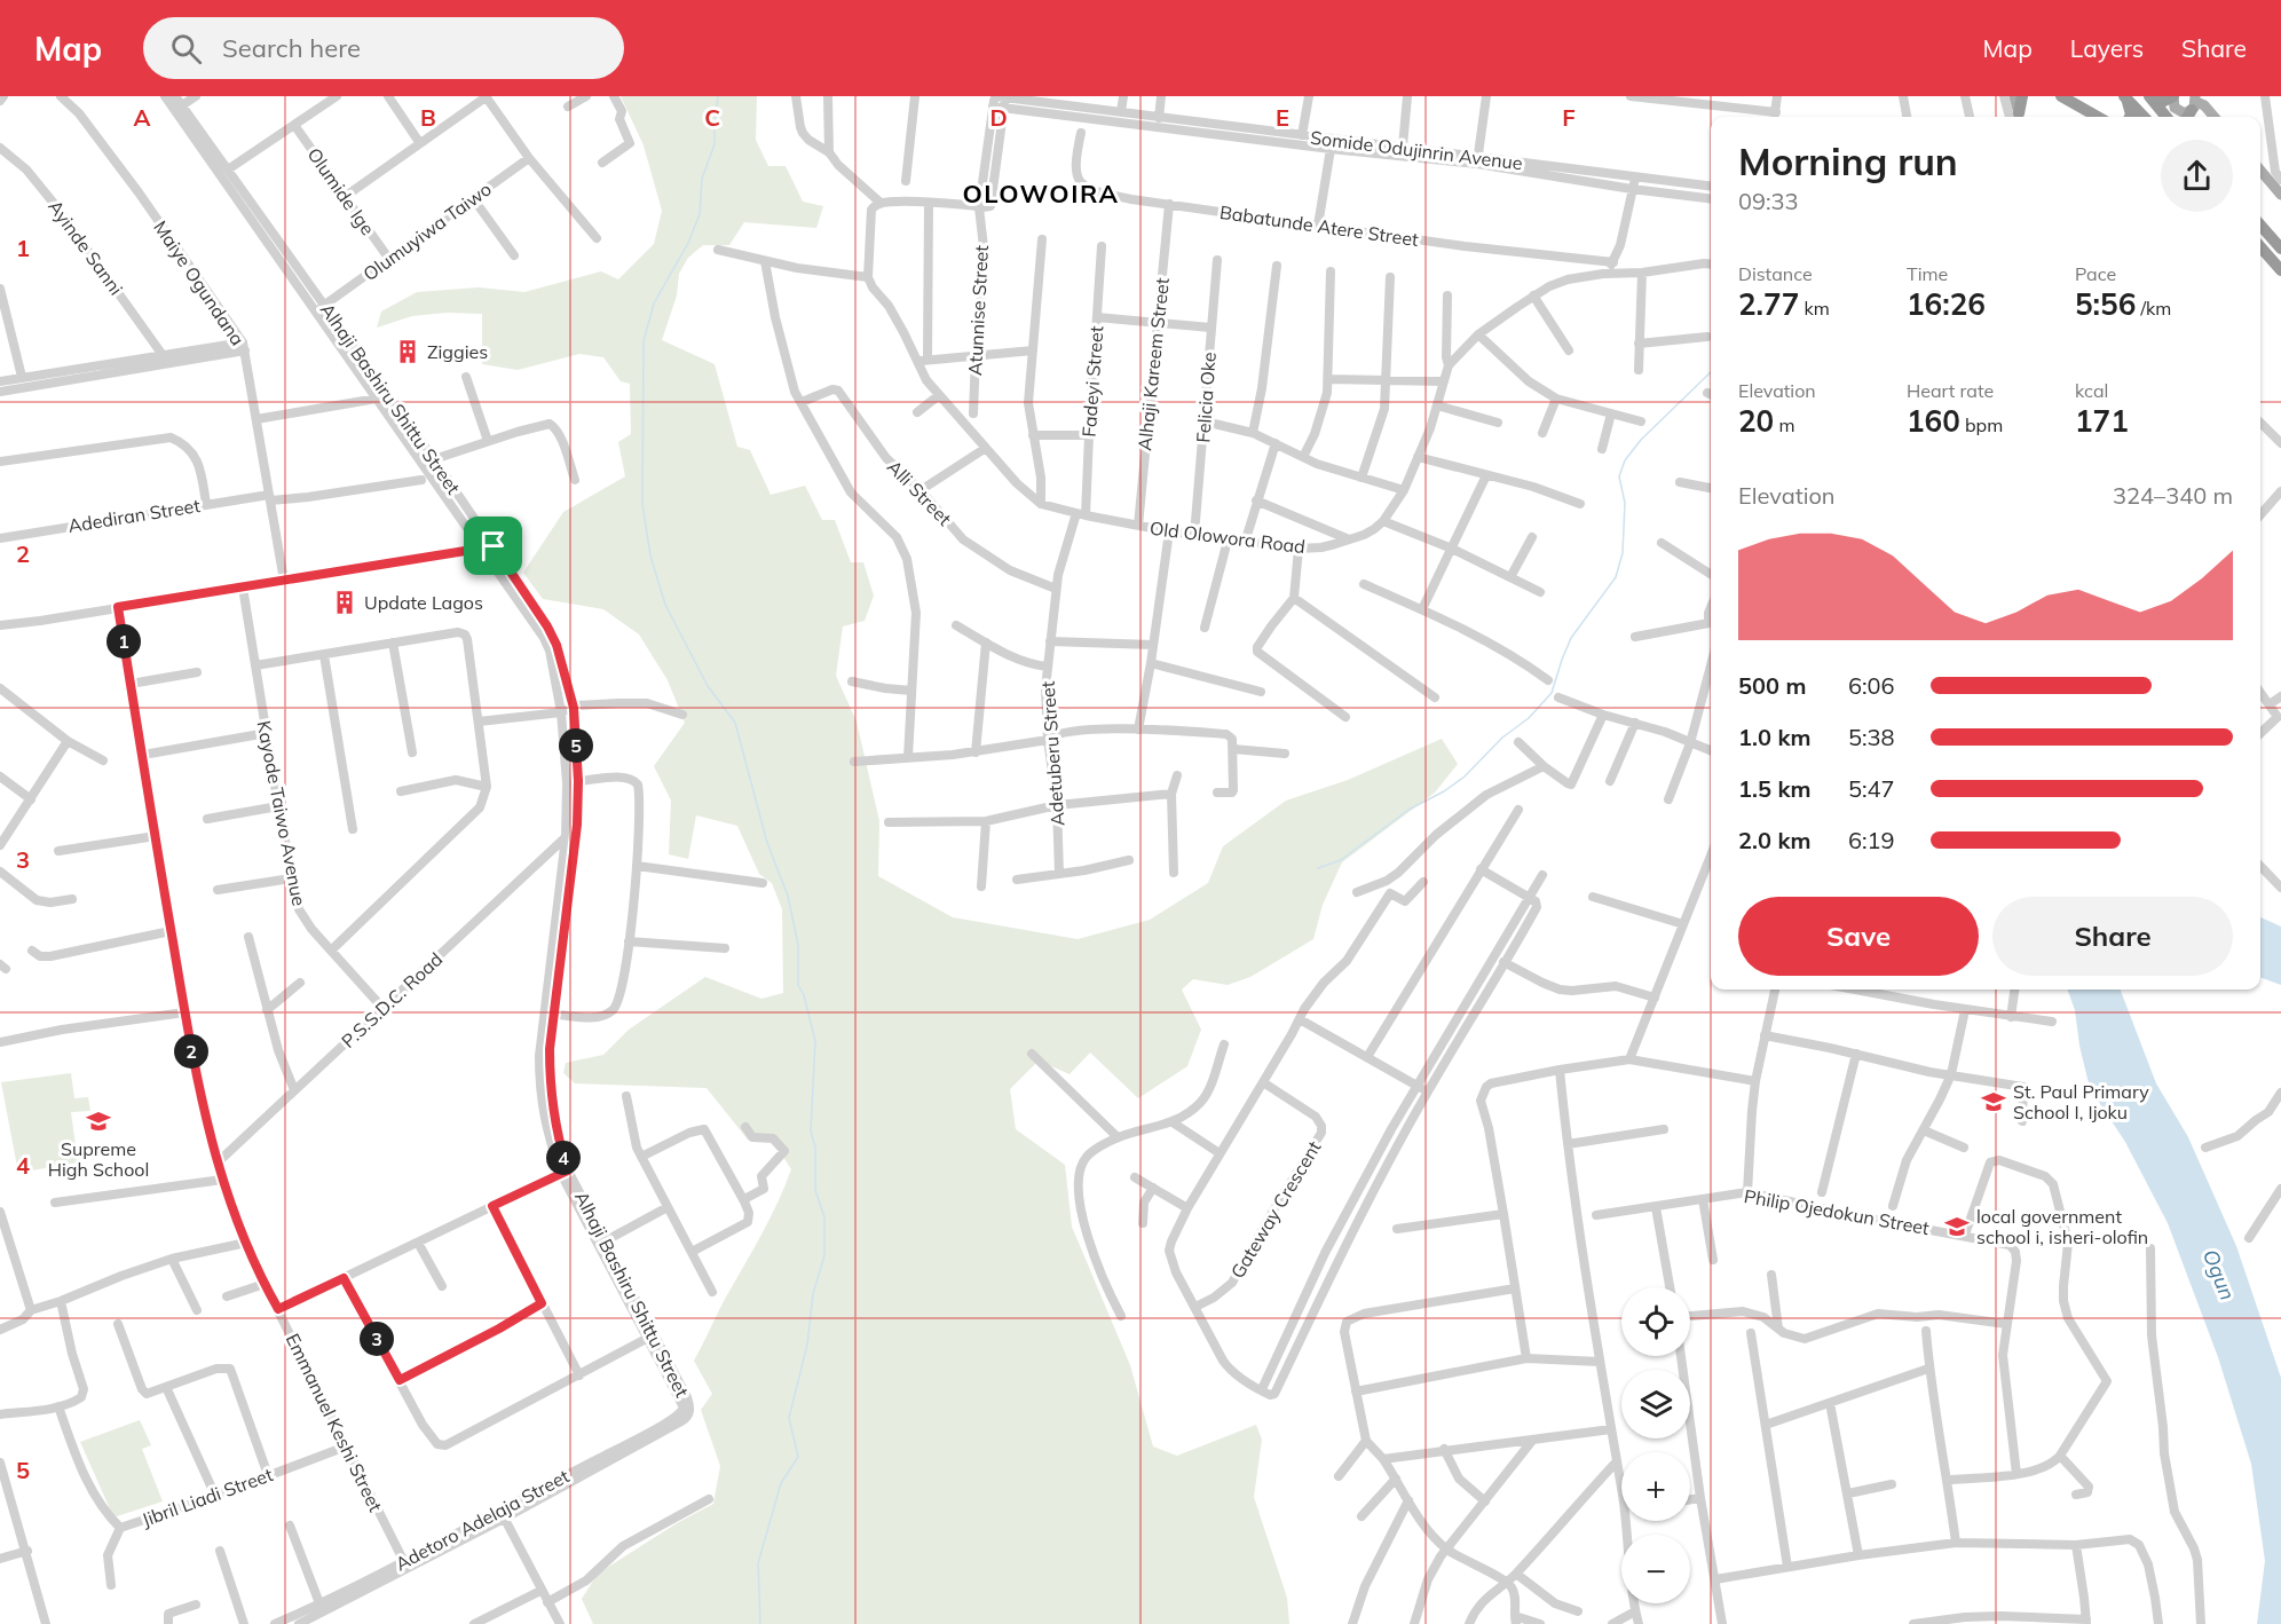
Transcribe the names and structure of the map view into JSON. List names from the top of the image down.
{
  "streets": {
    "street": [
      "Somide Odujinrin Avenue",
      "Olumide Ige",
      "Babatunde Atere Street",
      "Olumuyiwa Taiwo",
      "Ayinde Sanni",
      "Maiye Ogundana",
      "Atunnise Street",
      "Alhaji Kareem Street",
      "Fadeyi Street",
      "Felicia Oke",
      "Alhaji Bashiru Shittu Street",
      "Alli Street",
      "Adediran Street",
      "Old Olowora Road",
      "Adetuberu Street",
      "Kayode Taiwo Avenue",
      "P.S.S.D.C. Road",
      "Gateway Crescent",
      "Philip Ojedokun Street",
      "Emmanuel Keshi Street",
      "Jibril Liadi Street",
      "Adetoro Adelaja Street"
    ]
  },
  "crossings": [
    ["Olumide Ige", "Olumuyiwa Taiwo"],
    ["Babatunde Atere Street", "Alhaji Kareem Street"],
    ["Olumuyiwa Taiwo", "Alhaji Bashiru Shittu Street"],
    ["Maiye Ogundana", "Adediran Street"],
    ["Alhaji Kareem Street", "Old Olowora Road"],
    ["Fadeyi Street", "Old Olowora Road"],
    ["Fadeyi Street", "Adetuberu Street"],
    ["Felicia Oke", "Old Olowora Road"],
    ["Alhaji Bashiru Shittu Street", "P.S.S.D.C. Road"],
    ["Alhaji Bashiru Shittu Street", "Adetoro Adelaja Street"],
    ["Alli Street", "Adetuberu Street"],
    ["Old Olowora Road", "Adetuberu Street"],
    ["Kayode Taiwo Avenue", "P.S.S.D.C. Road"],
    ["P.S.S.D.C. Road", "Emmanuel Keshi Street"],
    ["Emmanuel Keshi Street", "Jibril Liadi Street"],
    ["Emmanuel Keshi Street", "Adetoro Adelaja Street"]
  ],
  "districts": ["OLOWOIRA"],
  "water": ["Ogun"],
  "places": {
    "building": ["Ziggies", "Update Lagos"],
    "school or university": ["St. Paul Primary School I, Ijoku", "Supreme High School", "local government school i, isheri-olofin"]
  },
  "page": {
    "header": "Map",
    "search": "Search here",
    "nav": ["Map", "Layers", "Share"],
    "heading": ["Morning run", "09:33"],
    "stats": [
      ["Distance", "2.77 km"],
      ["Time", "16:26"],
      ["Pace", "5:56 /km"],
      ["Elevation", "20 m"],
      ["Heart rate", "160 bpm"],
      ["kcal", "171"]
    ],
    "chart": ["Elevation", "324–340 m"],
    "pins": [
      "1",
      "5",
      "2",
      "4",
      "3"
    ],
    "list": [
      {
        "name": "500 m",
        "note": "6:06"
      },
      {
        "name": "1.0 km",
        "note": "5:38"
      },
      {
        "name": "1.5 km",
        "note": "5:47"
      },
      {
        "name": "2.0 km",
        "note": "6:19"
      }
    ],
    "buttons": ["Save", "Share"],
    "map_buttons": ["+", "−"]
  },
  "grid": {
    "columns": [
      "A",
      "B",
      "C",
      "D",
      "E",
      "F"
    ],
    "rows": [
      "1",
      "2",
      "3",
      "4",
      "5"
    ]
  }
}
